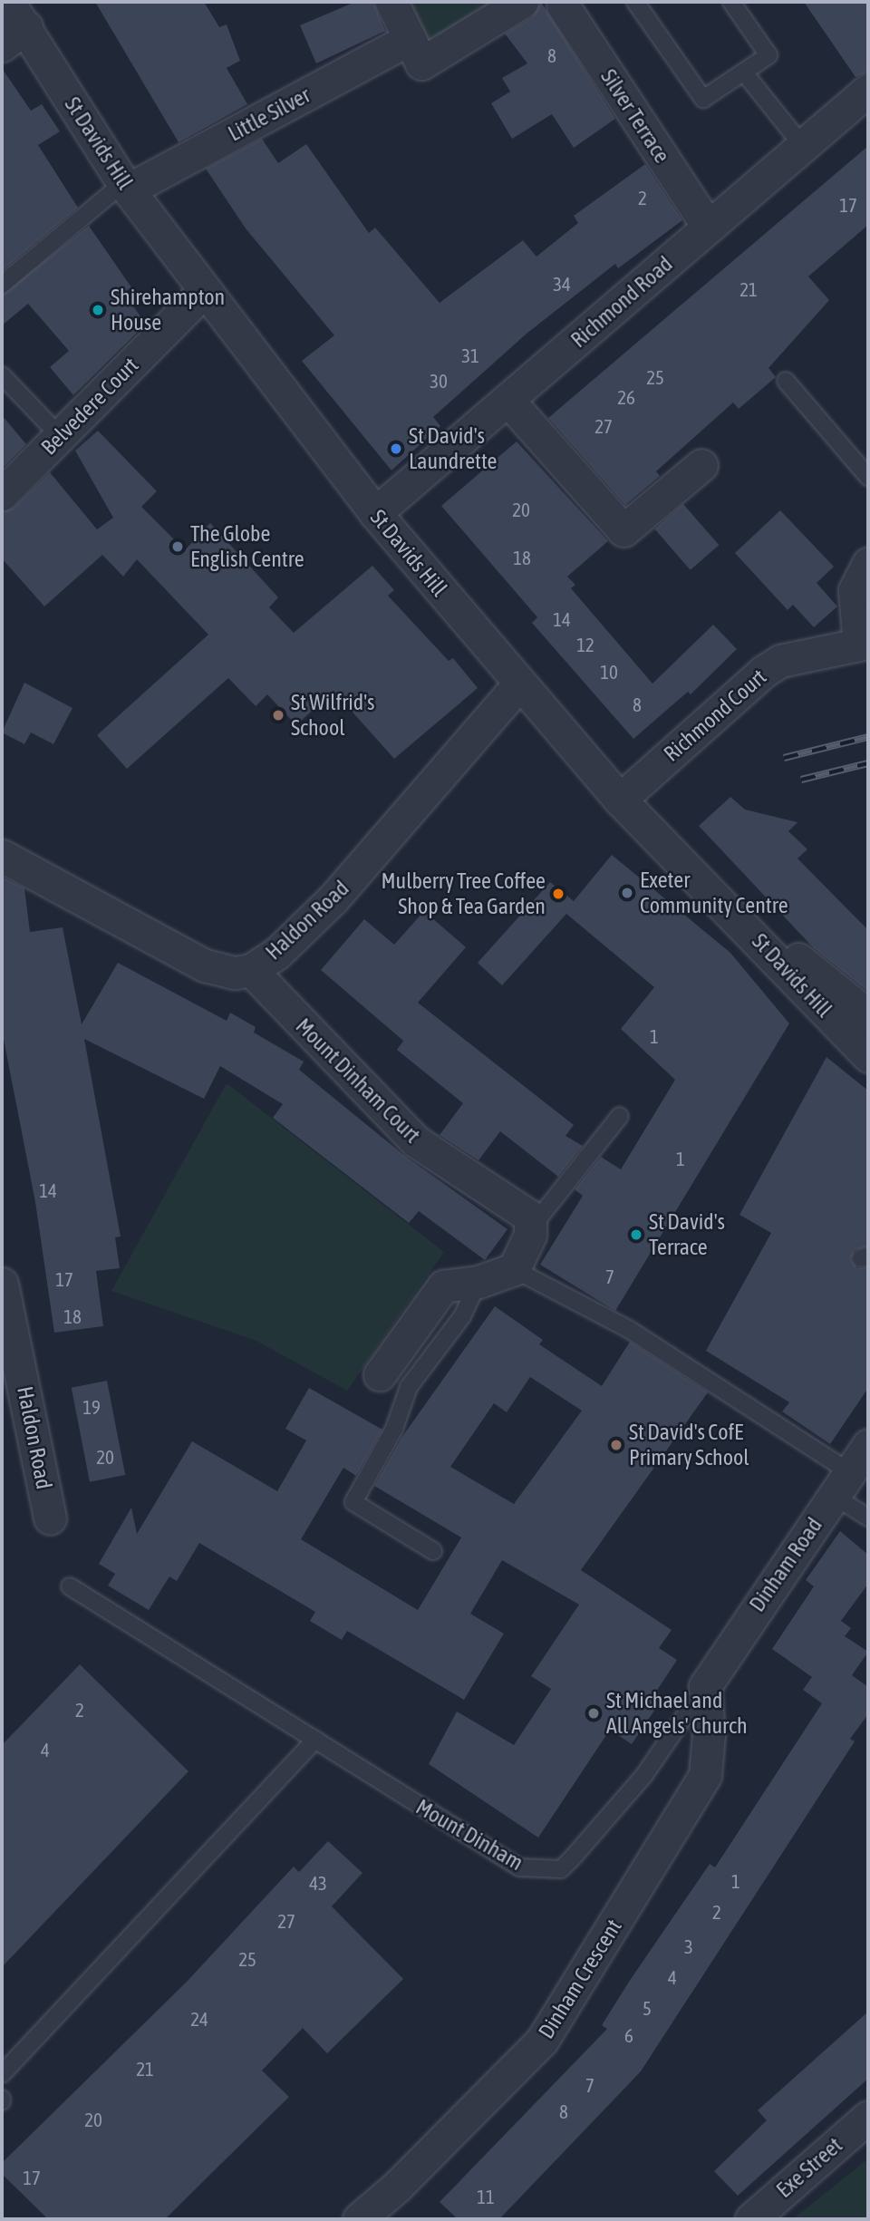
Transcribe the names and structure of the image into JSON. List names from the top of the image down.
{
  "streets": {
    "street": [
      "Little Silver",
      "Silver Terrace",
      "St Davids Hill",
      "Richmond Road",
      "Belvedere Court",
      "Richmond Court",
      "Haldon Road",
      "Mount Dinham Court",
      "Dinham Road",
      "Dinham Crescent",
      "Exe Street"
    ],
    "lane": ["Mount Dinham"]
  },
  "crossings": [
    ["Little Silver", "St Davids Hill"],
    ["Silver Terrace", "Richmond Road"],
    ["St Davids Hill", "Richmond Road"],
    ["St Davids Hill", "Belvedere Court"],
    ["St Davids Hill", "Richmond Court"],
    ["St Davids Hill", "Haldon Road"],
    ["Haldon Road", "Mount Dinham Court"],
    ["Dinham Road", "Mount Dinham"],
    ["Dinham Road", "Dinham Crescent"],
    ["Mount Dinham", "Dinham Crescent"]
  ],
  "places": [
    "Shirehampton House",
    "St David's Laundrette",
    "The Globe English Centre",
    "St Wilfrid's School",
    "Exeter Community Centre",
    "Mulberry Tree Coffee Shop & Tea Garden",
    "St David's Terrace",
    "St David's CofE Primary School",
    "St Michael and All Angels' Church"
  ],
  "house_numbers": [
    "8",
    "2",
    "17",
    "34",
    "21",
    "31",
    "25",
    "30",
    "26",
    "27",
    "20",
    "18",
    "14",
    "12",
    "10",
    "8",
    "1",
    "1",
    "14",
    "7",
    "17",
    "18",
    "19",
    "20",
    "2",
    "4",
    "1",
    "43",
    "2",
    "27",
    "3",
    "25",
    "4",
    "5",
    "24",
    "6",
    "21",
    "7",
    "8",
    "20",
    "17",
    "11"
  ]
}
